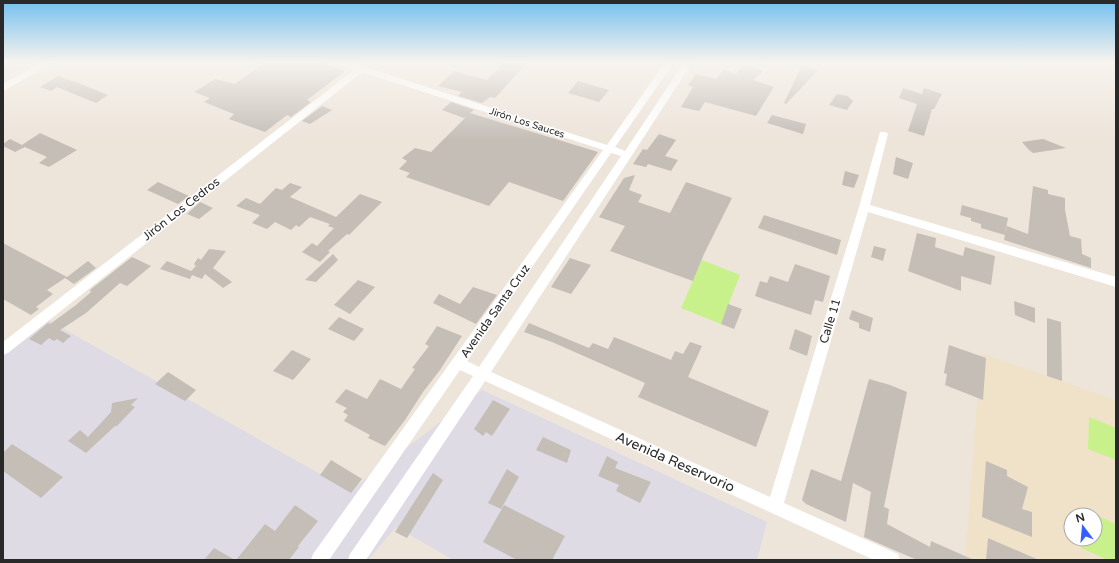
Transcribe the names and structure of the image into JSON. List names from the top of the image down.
{
  "streets": {
    "street": [
      "Jirón Los Sauces",
      "Jirón Los Cedros",
      "Avenida Santa Cruz",
      "Calle 11",
      "Avenida Reservorio"
    ]
  },
  "crossings": [
    ["Jirón Los Sauces", "Avenida Santa Cruz"],
    ["Avenida Santa Cruz", "Avenida Reservorio"],
    ["Calle 11", "Avenida Reservorio"]
  ],
  "north": "top"
}
